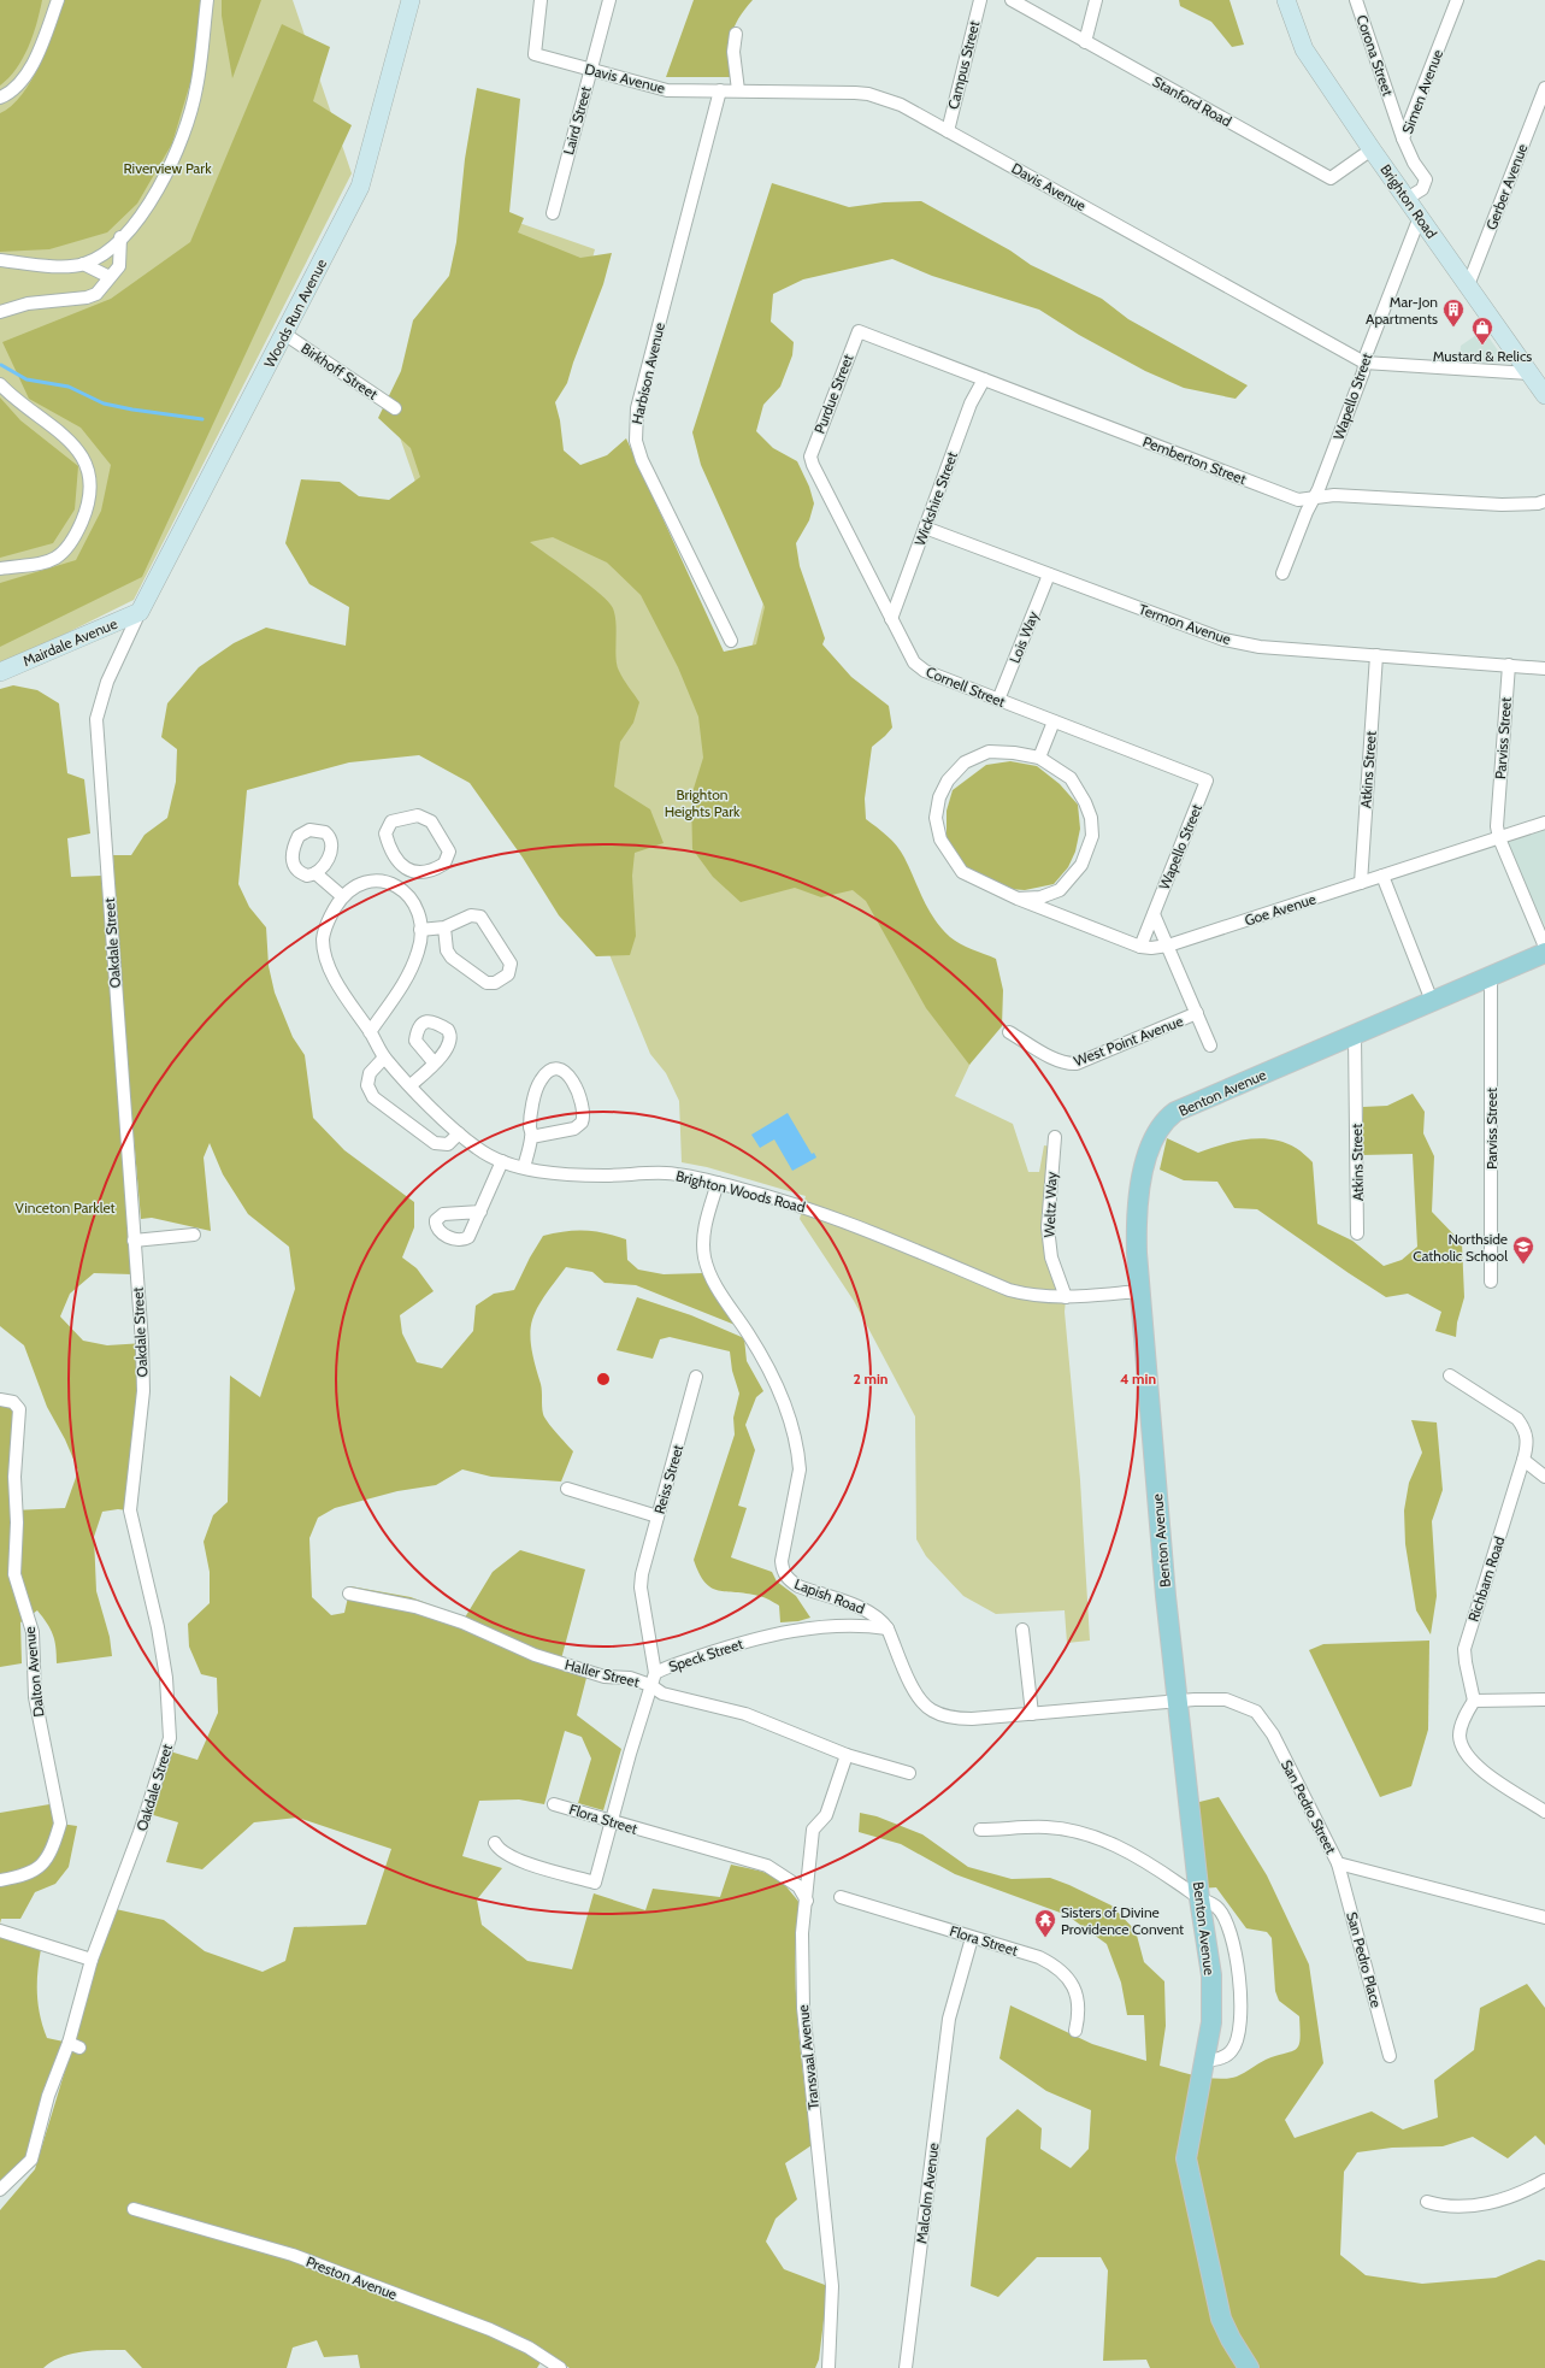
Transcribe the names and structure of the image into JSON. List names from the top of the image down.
{
  "streets": {
    "main road": ["Benton Avenue"],
    "street": [
      "Corona Street",
      "Campus Street",
      "Davis Avenue",
      "Simen Avenue",
      "Stanford Road",
      "Laird Street",
      "Gerber Avenue",
      "Brighton Road",
      "Woods Run Avenue",
      "Birkhoff Street",
      "Harbison Avenue",
      "Purdue Street",
      "Wapello Street",
      "Pemberton Street",
      "Wickshire Street",
      "Termon Avenue",
      "Lois Way",
      "Mairdale Avenue",
      "Cornell Street",
      "Parviss Street",
      "Atkins Street",
      "Goe Avenue",
      "Oakdale Street",
      "West Point Avenue",
      "Brighton Woods Road",
      "Weltz Way",
      "Reiss Street",
      "Richbarn Road",
      "Lapish Road",
      "Speck Street",
      "Dalton Avenue",
      "Haller Street",
      "San Pedro Street",
      "Flora Street",
      "San Pedro Place",
      "Transvaal Avenue",
      "Malcolm Avenue",
      "Preston Avenue"
    ]
  },
  "crossings": [
    ["Corona Street", "Simen Avenue"],
    ["Campus Street", "Davis Avenue"],
    ["Davis Avenue", "Laird Street"],
    ["Davis Avenue", "Brighton Road"],
    ["Davis Avenue", "Harbison Avenue"],
    ["Davis Avenue", "Wapello Street"],
    ["Simen Avenue", "Brighton Road"],
    ["Stanford Road", "Brighton Road"],
    ["Gerber Avenue", "Brighton Road"],
    ["Brighton Road", "Wapello Street"],
    ["Woods Run Avenue", "Birkhoff Street"],
    ["Woods Run Avenue", "Mairdale Avenue"],
    ["Woods Run Avenue", "Oakdale Street"],
    ["Purdue Street", "Pemberton Street"],
    ["Purdue Street", "Cornell Street"],
    ["Wapello Street", "Pemberton Street"],
    ["Wapello Street", "Cornell Street"],
    ["Wapello Street", "Goe Avenue"],
    ["Pemberton Street", "Wickshire Street"],
    ["Wickshire Street", "Termon Avenue"],
    ["Wickshire Street", "Cornell Street"],
    ["Termon Avenue", "Lois Way"],
    ["Termon Avenue", "Parviss Street"],
    ["Termon Avenue", "Atkins Street"],
    ["Lois Way", "Cornell Street"],
    ["Mairdale Avenue", "Oakdale Street"],
    ["Parviss Street", "Goe Avenue"],
    ["Parviss Street", "Benton Avenue"],
    ["Atkins Street", "Goe Avenue"],
    ["Atkins Street", "Benton Avenue"],
    ["Benton Avenue", "Brighton Woods Road"],
    ["Benton Avenue", "Lapish Road"],
    ["Benton Avenue", "San Pedro Street"],
    ["Brighton Woods Road", "Weltz Way"],
    ["Brighton Woods Road", "Lapish Road"],
    ["Reiss Street", "Speck Street"],
    ["Lapish Road", "Speck Street"],
    ["Lapish Road", "San Pedro Street"],
    ["Speck Street", "Haller Street"],
    ["Speck Street", "Flora Street"],
    ["Haller Street", "Transvaal Avenue"],
    ["San Pedro Street", "San Pedro Place"],
    ["Flora Street", "Transvaal Avenue"],
    ["Flora Street", "Malcolm Avenue"]
  ],
  "parks": ["Riverview Park", "Brighton Heights Park", "Vinceton Parklet"],
  "places": {
    "building": ["Mar-Jon Apartments"],
    "shop": ["Mustard & Relics"],
    "school or university": ["Northside Catholic School"],
    "temple": ["Sisters of Divine Providence Convent"]
  },
  "rings": ["2 min", "4 min"]
}
